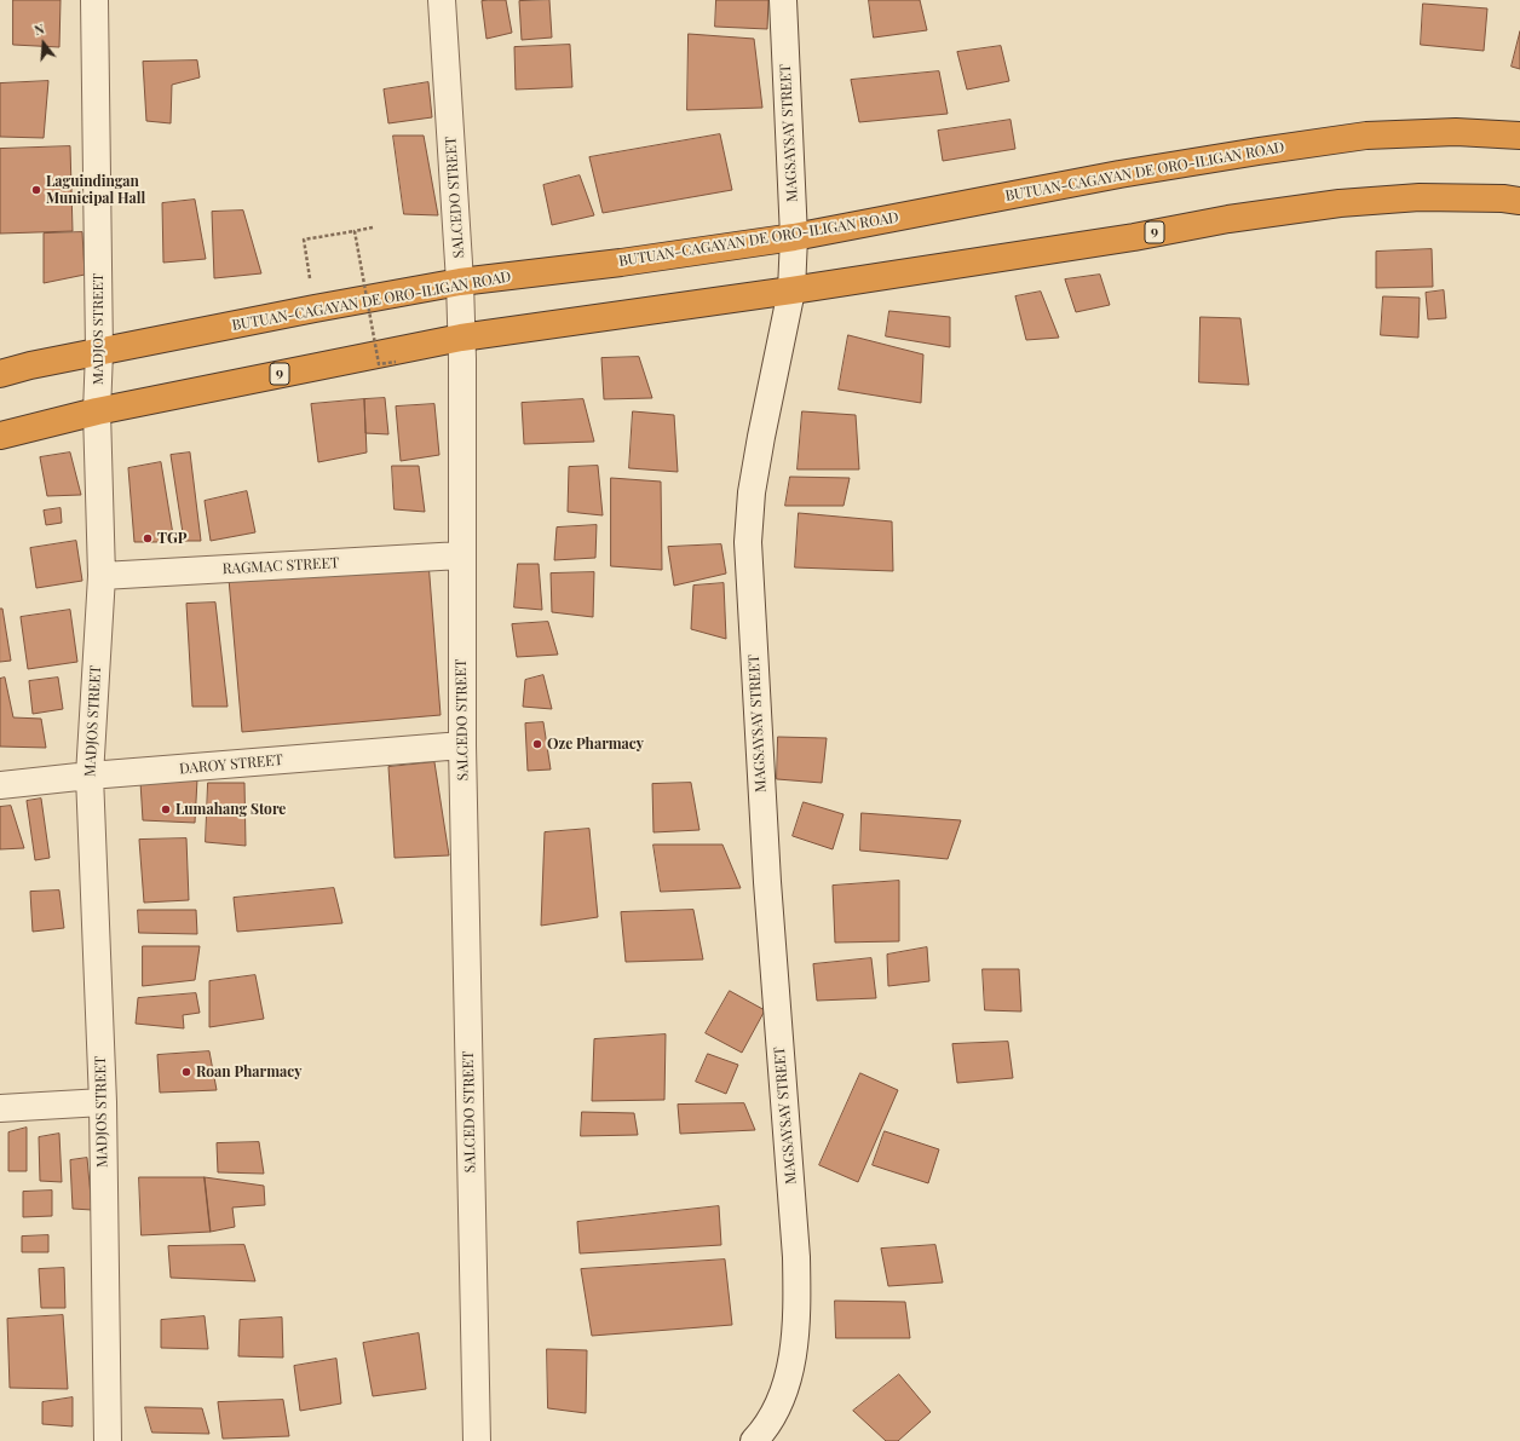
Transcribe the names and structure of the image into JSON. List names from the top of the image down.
{
  "streets": {
    "highway": ["BUTUAN-CAGAYAN DE ORO-ILIGAN ROAD", "9"],
    "street": [
      "MAGSAYSAY STREET",
      "SALCEDO STREET",
      "MADJOS STREET",
      "RAGMAC STREET",
      "DAROY STREET"
    ]
  },
  "crossings": [
    ["MAGSAYSAY STREET", "BUTUAN-CAGAYAN DE ORO-ILIGAN ROAD"],
    ["MAGSAYSAY STREET", "9"],
    ["BUTUAN-CAGAYAN DE ORO-ILIGAN ROAD", "SALCEDO STREET"],
    ["BUTUAN-CAGAYAN DE ORO-ILIGAN ROAD", "MADJOS STREET"],
    ["SALCEDO STREET", "9"],
    ["SALCEDO STREET", "RAGMAC STREET"],
    ["SALCEDO STREET", "DAROY STREET"],
    ["9", "MADJOS STREET"],
    ["MADJOS STREET", "RAGMAC STREET"],
    ["MADJOS STREET", "DAROY STREET"]
  ],
  "places": [
    "Laguindingan Municipal Hall",
    "TGP",
    "Oze Pharmacy",
    "Lumahang Store",
    "Roan Pharmacy"
  ],
  "north": "top"
}
